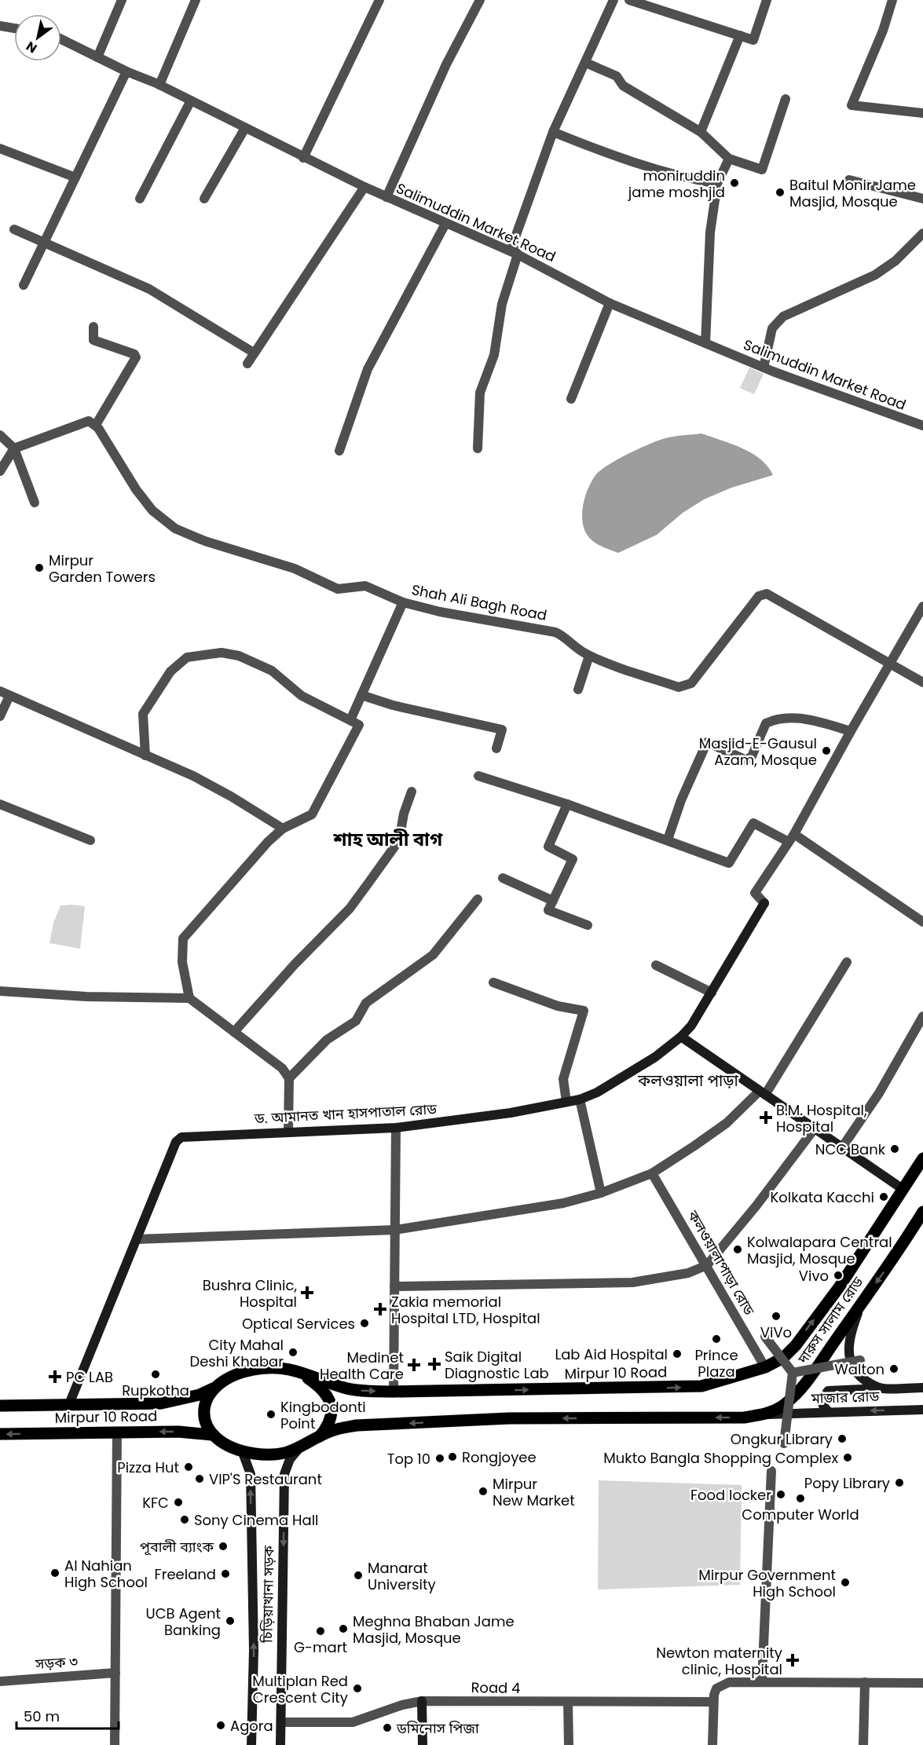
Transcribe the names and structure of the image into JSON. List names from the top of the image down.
{
  "streets": {
    "main road": ["দারুস সালাম রোড", "Mirpur 10 Road"],
    "street": [
      "Salimuddin Market Road",
      "Shah Ali Bagh Road",
      "ড. আমানত খান হাসপাতাল রোড",
      "কলওয়ালাপাড়া রোড",
      "মাজার রোড",
      "চিড়িয়াখানা সড়ক",
      "সড়ক ৩",
      "Road 4"
    ]
  },
  "crossings": [
    ["ড. আমানত খান হাসপাতাল রোড", "Mirpur 10 Road"],
    ["কলওয়ালাপাড়া রোড", "দারুস সালাম রোড"],
    ["কলওয়ালাপাড়া রোড", "Mirpur 10 Road"],
    ["দারুস সালাম রোড", "Mirpur 10 Road"],
    ["দারুস সালাম রোড", "মাজার রোড"],
    ["Mirpur 10 Road", "চিড়িয়াখানা সড়ক"],
    ["চিড়িয়াখানা সড়ক", "Road 4"]
  ],
  "districts": ["শাহ আলী বাগ", "কলওয়ালা পাড়া"],
  "places": {
    "other": [
      "moniruddin jame moshjid",
      "Baitul Monir Jame Masjid, Mosque",
      "Mirpur Garden Towers",
      "Masjid-E-Gausul Azam, Mosque",
      "NCC Bank",
      "Kolkata Kacchi",
      "Kolwalapara Central Masjid, Mosque",
      "Vivo",
      "ViVo",
      "Optical Services",
      "Prince Plaza",
      "City Mahal Deshi Khabar",
      "Lab Aid Hospital",
      "Walton",
      "Rupkotha",
      "Kingbodonti Point",
      "Ongkur Library",
      "Rongjoyee",
      "Mukto Bangla Shopping Complex",
      "Top 10",
      "Pizza Hut",
      "VIP'S Restaurant",
      "Popy Library",
      "Mirpur New Market",
      "Food locker",
      "Computer World",
      "KFC",
      "Sony Cinema Hall",
      "পূবালী ব্যাংক",
      "Al Nahian High School",
      "Freeland",
      "Manarat University",
      "Mirpur Government High School",
      "UCB Agent Banking",
      "Meghna Bhaban Jame Masjid, Mosque",
      "G-mart",
      "Multiplan Red Crescent City",
      "Agora",
      "ডমিনোস পিজা"
    ],
    "health": [
      "B.M. Hospital, Hospital",
      "Bushra Clinic, Hospital",
      "Zakia memorial Hospital LTD, Hospital",
      "Saik Digital Diagnostic Lab",
      "Medinet Health Care",
      "PC LAB",
      "Newton maternity clinic, Hospital"
    ]
  },
  "scale_bar": "50 m",
  "north": "bottom left"
}
